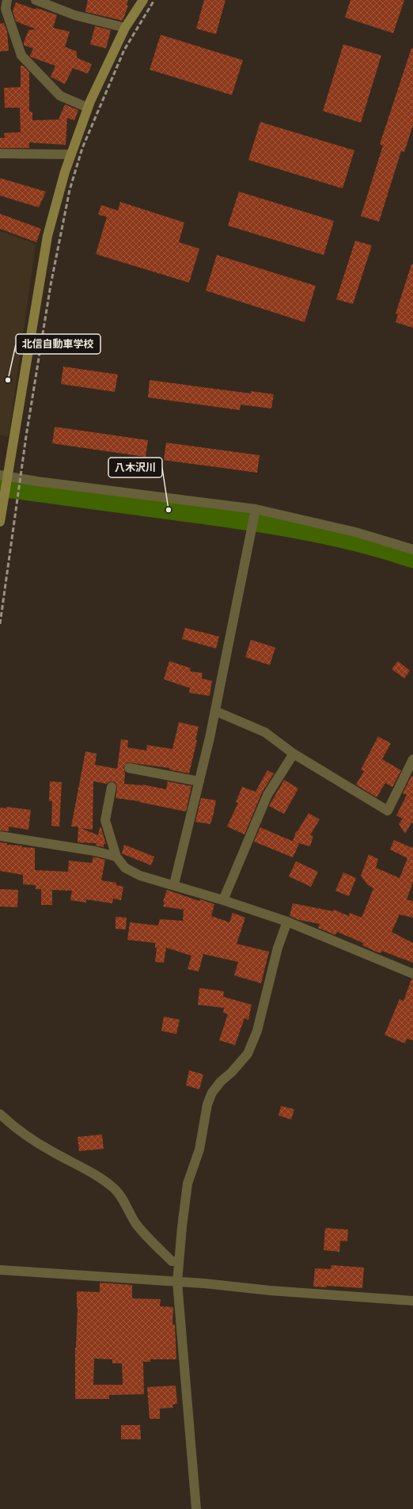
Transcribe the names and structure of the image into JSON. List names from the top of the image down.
{
  "places": ["北信自動車学校", "八木沢川"]
}
